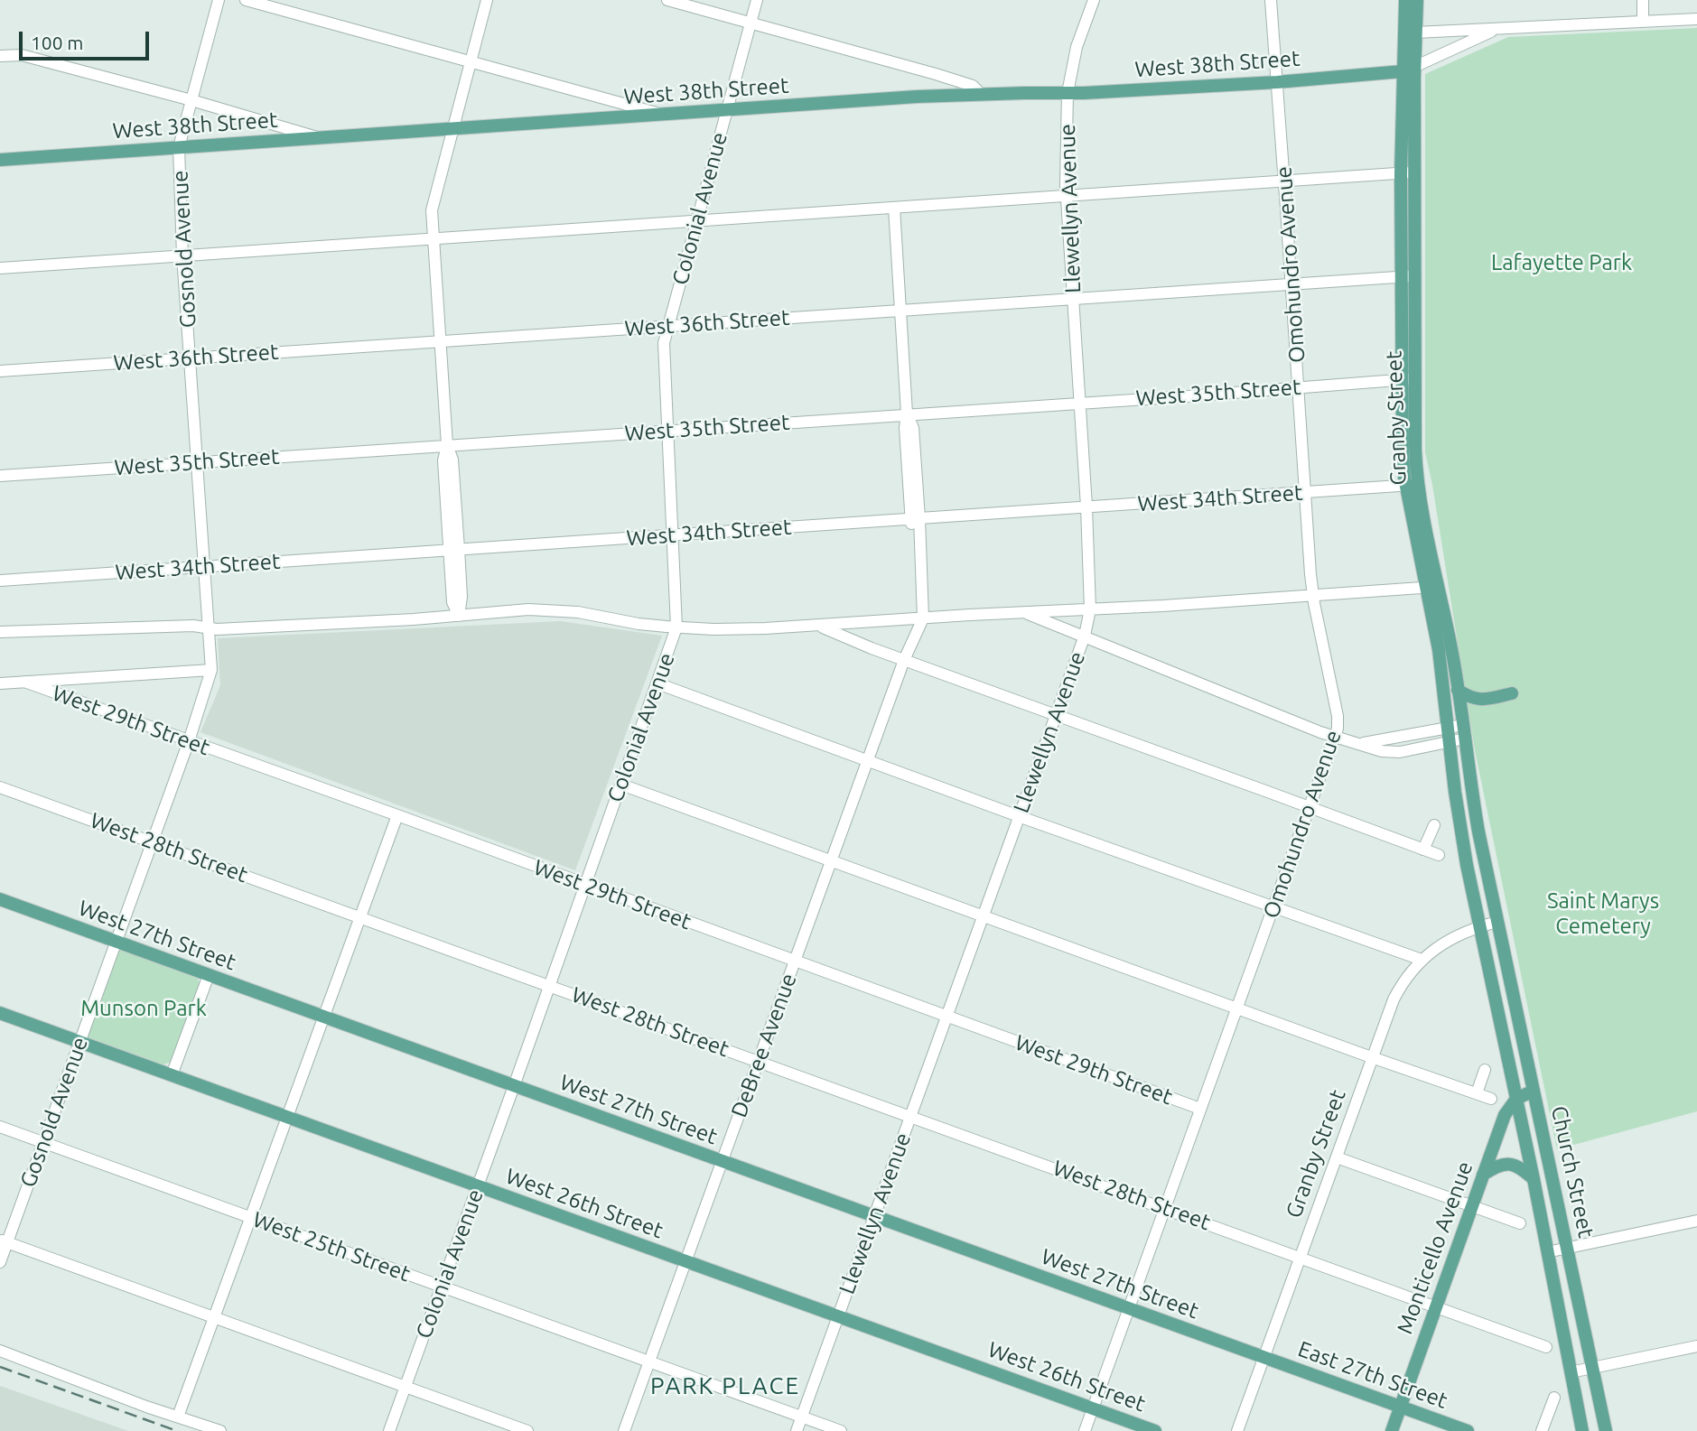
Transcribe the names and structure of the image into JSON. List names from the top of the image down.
{
  "streets": {
    "main road": [
      "West 38th Street",
      "Granby Street",
      "West 27th Street",
      "Church Street",
      "West 26th Street",
      "Monticello Avenue",
      "East 27th Street"
    ],
    "street": [
      "Colonial Avenue",
      "Llewellyn Avenue",
      "Gosnold Avenue",
      "Omohundro Avenue",
      "West 36th Street",
      "West 35th Street",
      "West 34th Street",
      "West 29th Street",
      "West 28th Street",
      "DeBree Avenue",
      "West 25th Street"
    ]
  },
  "crossings": [
    ["West 38th Street", "Colonial Avenue"],
    ["West 38th Street", "Llewellyn Avenue"],
    ["West 38th Street", "Gosnold Avenue"],
    ["West 38th Street", "Omohundro Avenue"],
    ["West 38th Street", "Granby Street"],
    ["Colonial Avenue", "West 36th Street"],
    ["Colonial Avenue", "West 35th Street"],
    ["Colonial Avenue", "West 34th Street"],
    ["Colonial Avenue", "West 29th Street"],
    ["Colonial Avenue", "West 28th Street"],
    ["Colonial Avenue", "West 27th Street"],
    ["Colonial Avenue", "West 26th Street"],
    ["Colonial Avenue", "West 25th Street"],
    ["Llewellyn Avenue", "West 36th Street"],
    ["Llewellyn Avenue", "West 35th Street"],
    ["Llewellyn Avenue", "West 34th Street"],
    ["Llewellyn Avenue", "West 29th Street"],
    ["Llewellyn Avenue", "West 28th Street"],
    ["Llewellyn Avenue", "West 27th Street"],
    ["Llewellyn Avenue", "West 26th Street"],
    ["Llewellyn Avenue", "West 25th Street"],
    ["Gosnold Avenue", "West 36th Street"],
    ["Gosnold Avenue", "West 35th Street"],
    ["Gosnold Avenue", "West 34th Street"],
    ["Gosnold Avenue", "West 29th Street"],
    ["Gosnold Avenue", "West 28th Street"],
    ["Gosnold Avenue", "West 27th Street"],
    ["Gosnold Avenue", "West 26th Street"],
    ["Gosnold Avenue", "West 25th Street"],
    ["Omohundro Avenue", "West 36th Street"],
    ["Omohundro Avenue", "West 35th Street"],
    ["Omohundro Avenue", "West 34th Street"],
    ["Omohundro Avenue", "West 29th Street"],
    ["Omohundro Avenue", "West 28th Street"],
    ["Omohundro Avenue", "West 27th Street"],
    ["Omohundro Avenue", "West 26th Street"],
    ["West 36th Street", "Granby Street"],
    ["West 36th Street", "DeBree Avenue"],
    ["West 35th Street", "Granby Street"],
    ["West 35th Street", "DeBree Avenue"],
    ["Granby Street", "West 34th Street"],
    ["Granby Street", "West 28th Street"],
    ["Granby Street", "West 27th Street"],
    ["Granby Street", "Church Street"],
    ["Granby Street", "East 27th Street"],
    ["West 34th Street", "DeBree Avenue"],
    ["West 29th Street", "DeBree Avenue"],
    ["West 28th Street", "DeBree Avenue"],
    ["West 28th Street", "Monticello Avenue"],
    ["West 27th Street", "DeBree Avenue"],
    ["West 27th Street", "East 27th Street"],
    ["DeBree Avenue", "West 26th Street"],
    ["DeBree Avenue", "West 25th Street"],
    ["Church Street", "Monticello Avenue"],
    ["Monticello Avenue", "East 27th Street"]
  ],
  "districts": ["PARK PLACE"],
  "parks": ["Lafayette Park", "Saint Marys Cemetery", "Munson Park"],
  "scale_bar": "100 m"
}
